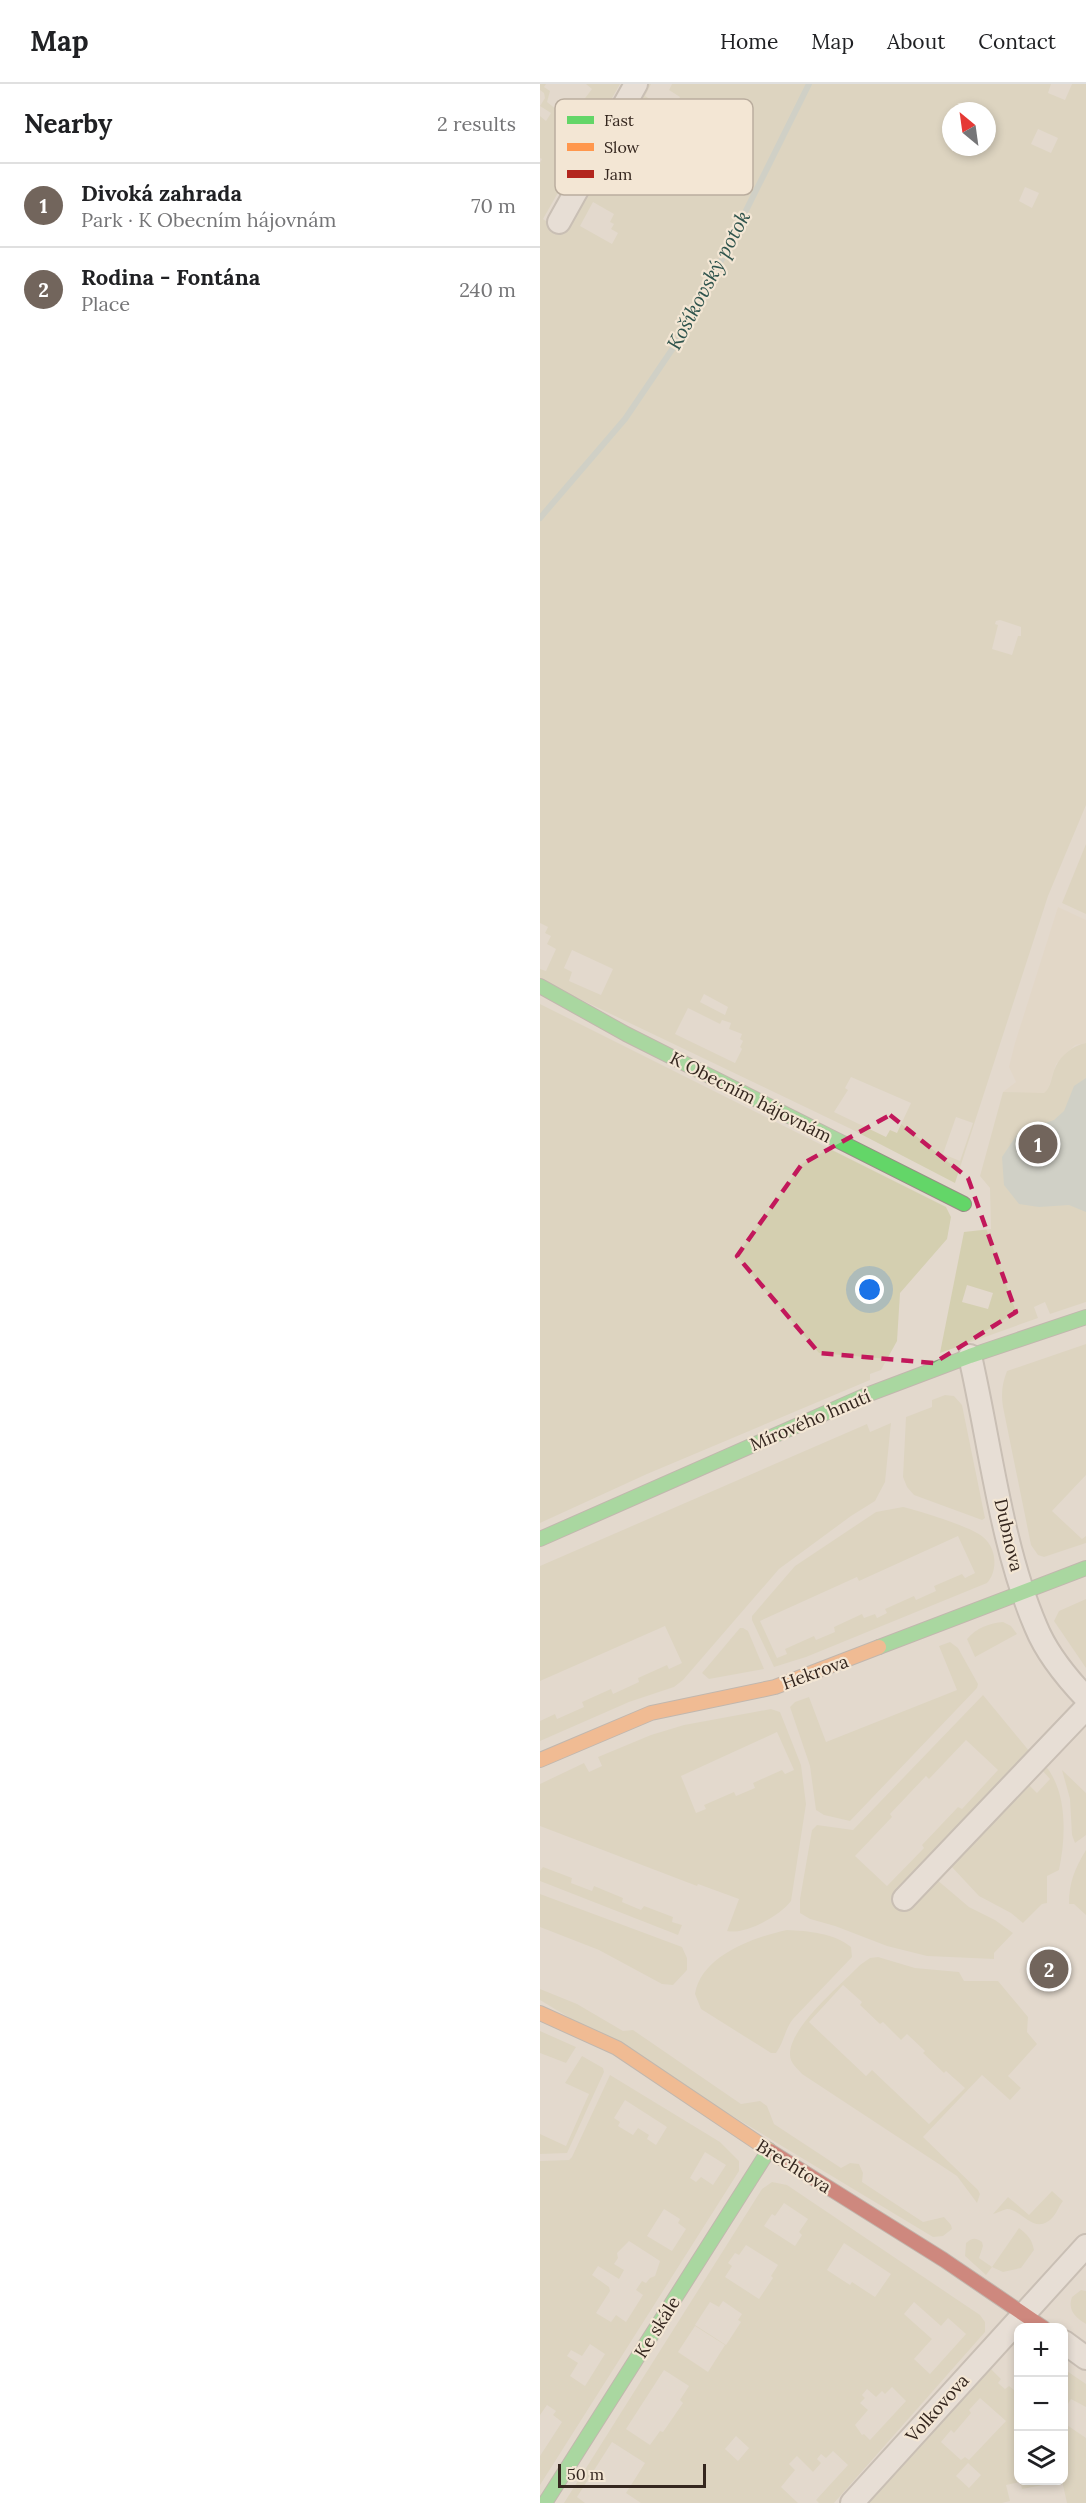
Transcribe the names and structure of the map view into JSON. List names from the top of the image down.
{
  "streets": {
    "street": [
      "K Obecním hájovnám",
      "Mírového hnutí",
      "Dubnova",
      "Hekrova",
      "Brechtova",
      "Ke skále",
      "Volkovova"
    ]
  },
  "crossings": [
    ["Mírového hnutí", "Dubnova"],
    ["Dubnova", "Hekrova"],
    ["Brechtova", "Ke skále"],
    ["Brechtova", "Volkovova"]
  ],
  "water": ["Košíkovský potok"],
  "legend": ["Fast", "Slow", "Jam"],
  "scale_bar": "50 m",
  "north": "top left",
  "page": {
    "header": "Map",
    "nav": [
      "Home",
      "Map",
      "About",
      "Contact"
    ],
    "heading": ["Nearby", "2 results"],
    "list": [
      {
        "mark": "1",
        "name": "Divoká zahrada",
        "note": "Park · K Obecním hájovnám",
        "value": "70 m"
      },
      {
        "mark": "2",
        "name": "Rodina - Fontána",
        "note": "Place",
        "value": "240 m"
      }
    ],
    "pins": ["1", "2"],
    "map_buttons": ["+", "−"],
    "scale": "50 m"
  }
}
